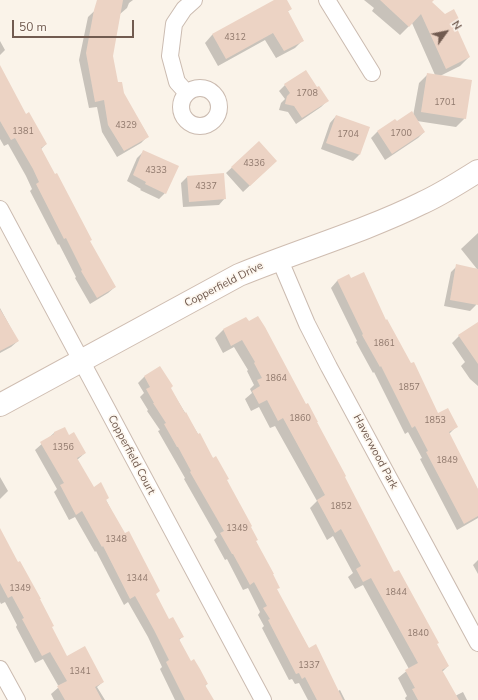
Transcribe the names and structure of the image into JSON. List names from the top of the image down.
{
  "streets": {
    "street": ["Copperfield Drive", "Haverwood Park", "Copperfield Court"]
  },
  "crossings": [
    ["Copperfield Drive", "Haverwood Park"],
    ["Copperfield Drive", "Copperfield Court"]
  ],
  "house_numbers": [
    "4312",
    "1708",
    "1701",
    "4329",
    "1381",
    "1700",
    "1704",
    "4336",
    "4333",
    "4337",
    "1861",
    "1864",
    "1857",
    "1860",
    "1853",
    "1356",
    "1849",
    "1852",
    "1349",
    "1348",
    "1344",
    "1349",
    "1844",
    "1840",
    "1337",
    "1341"
  ],
  "scale_bar": "50 m",
  "north": "top right"
}
